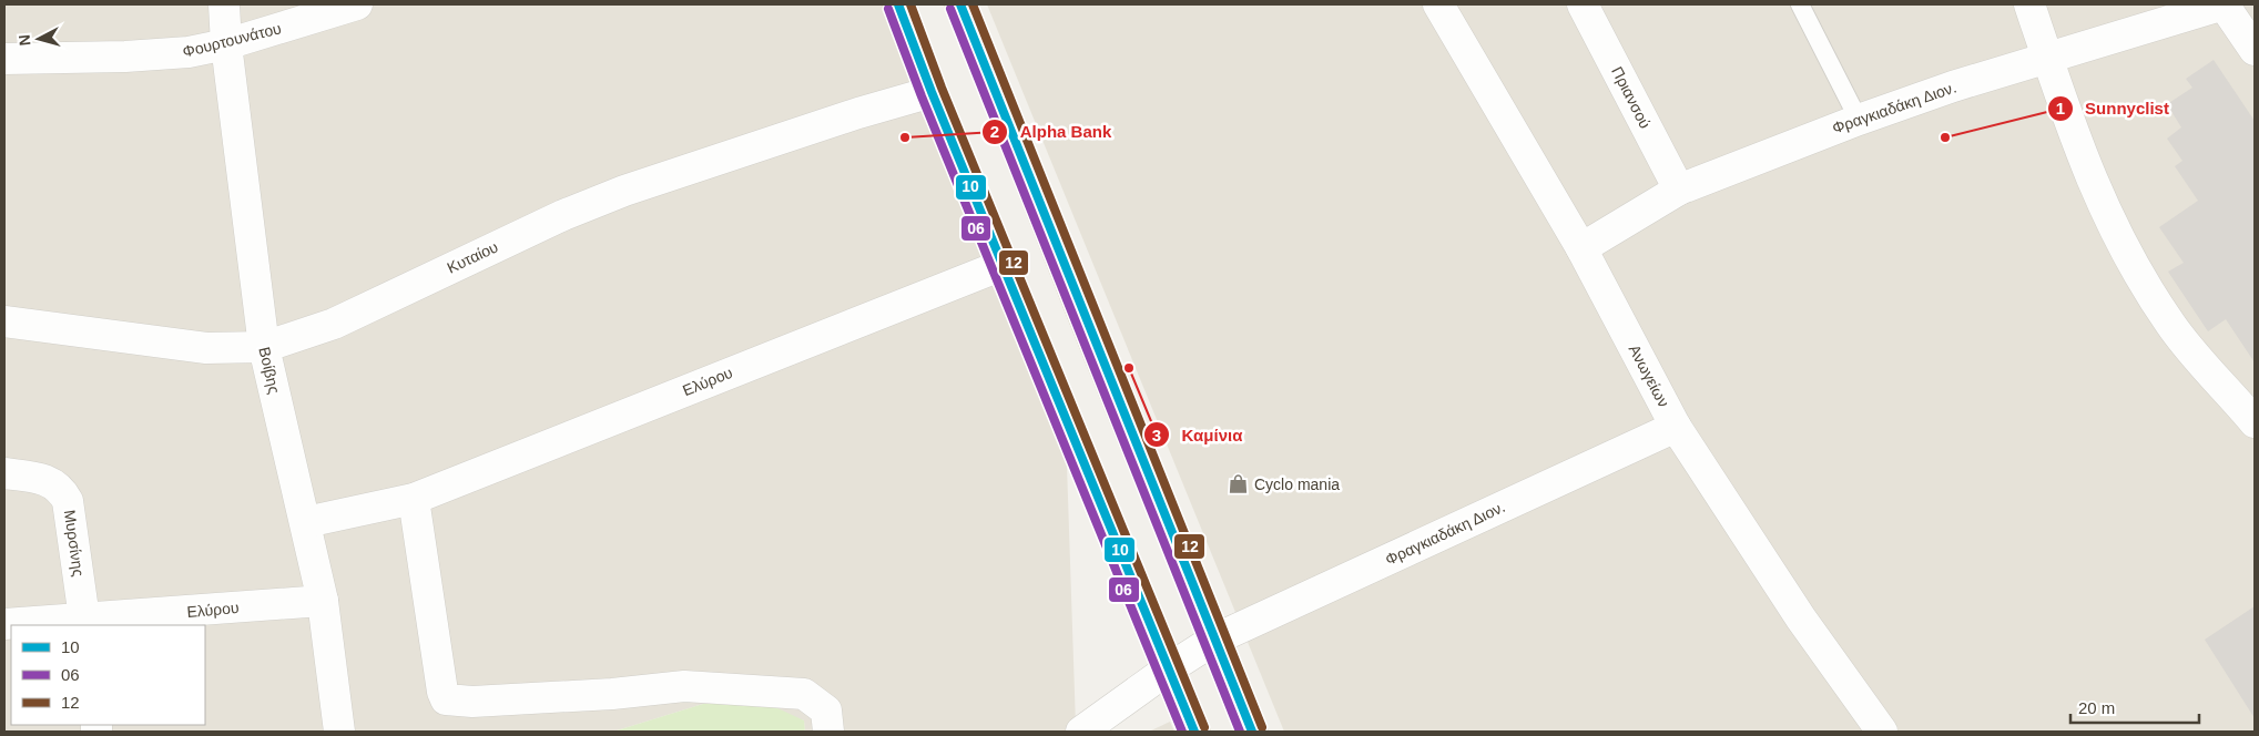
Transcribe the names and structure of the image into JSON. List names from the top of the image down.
{
  "streets": {
    "street": [
      "Φουρτουνάτου",
      "Πριανσού",
      "Φραγκιαδάκη Διον.",
      "Κυταίου",
      "Βοίβης",
      "Ανωγείων",
      "Ελύρου",
      "Μυρσίνης"
    ]
  },
  "crossings": [
    ["Φουρτουνάτου", "Βοίβης"],
    ["Πριανσού", "Φραγκιαδάκη Διον."],
    ["Φραγκιαδάκη Διον.", "Ανωγείων"],
    ["Κυταίου", "Βοίβης"],
    ["Βοίβης", "Ελύρου"],
    ["Ελύρου", "Μυρσίνης"]
  ],
  "places": {
    "other": ["Alpha Bank", "Sunnyclist", "Καμίνια"],
    "shop": ["Cyclo mania"]
  },
  "lines": ["transit line 10", "transit line 12", "transit line 06"],
  "legend": ["10", "06", "12"],
  "scale_bar": "20 m",
  "north": "left"
}
